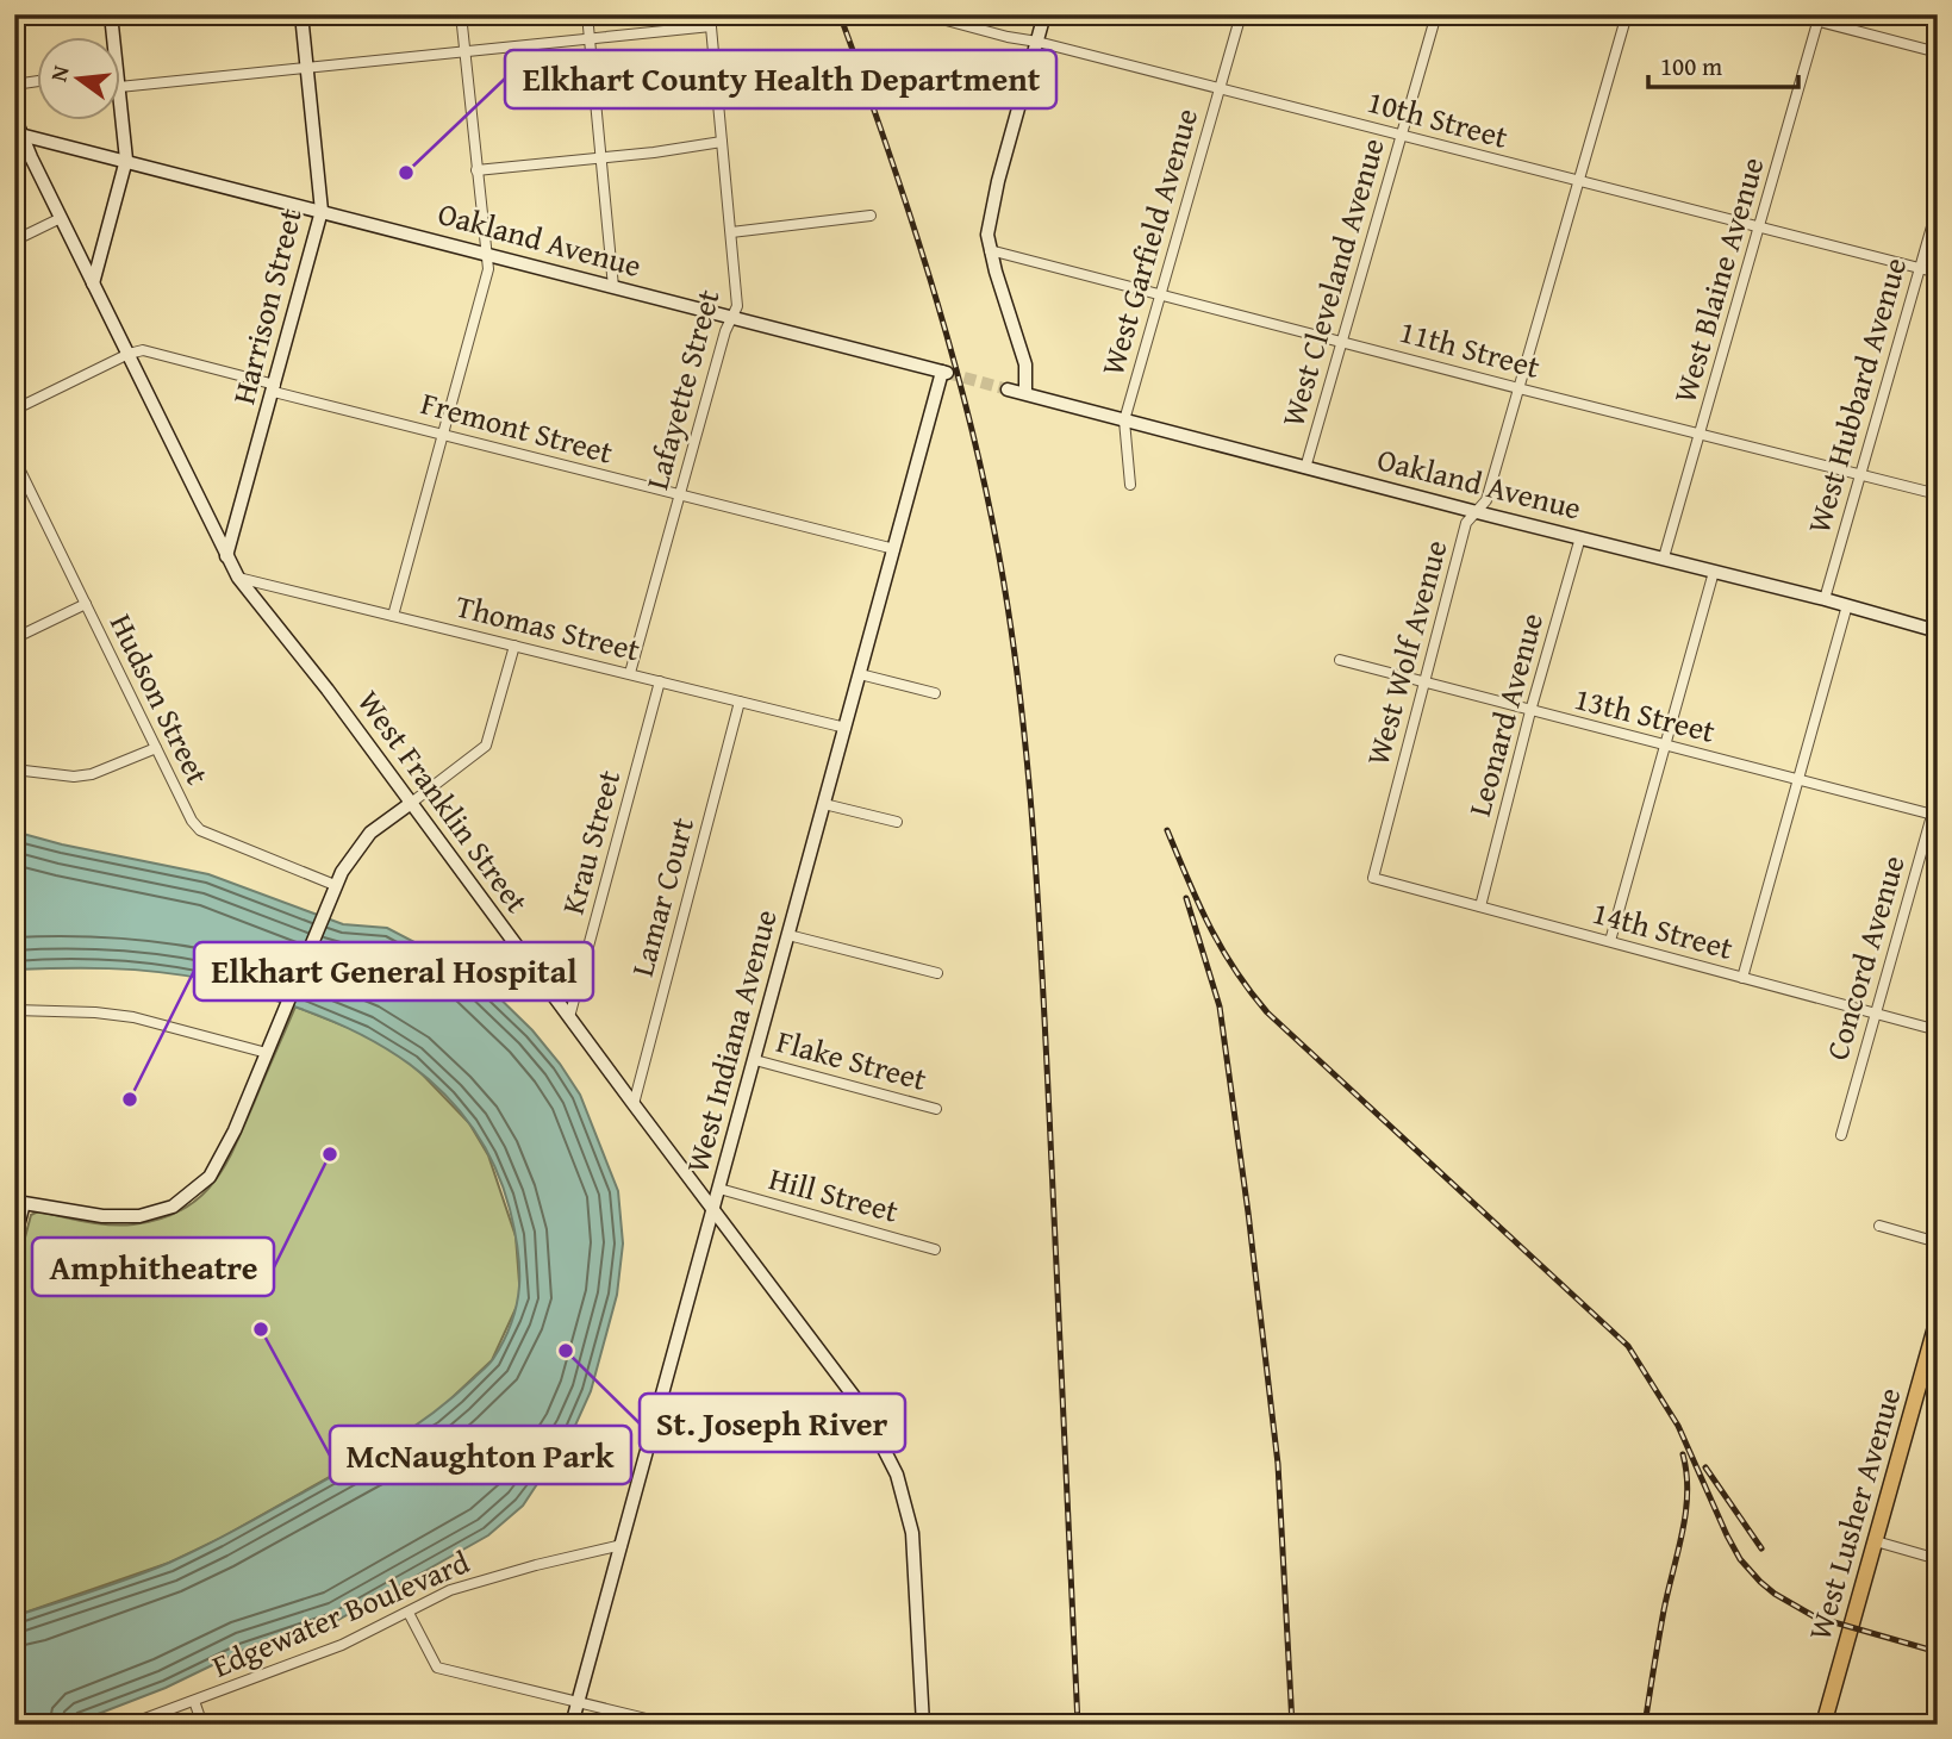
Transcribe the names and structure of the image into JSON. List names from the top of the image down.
{
  "streets": {
    "main road": ["West Lusher Avenue"],
    "street": [
      "10th Street",
      "Oakland Avenue",
      "West Garfield Avenue",
      "West Blaine Avenue",
      "West Cleveland Avenue",
      "Harrison Street",
      "11th Street",
      "Lafayette Street",
      "West Hubbard Avenue",
      "Fremont Street",
      "Thomas Street",
      "West Wolf Avenue",
      "Hudson Street",
      "Leonard Avenue",
      "13th Street",
      "West Franklin Street",
      "Krau Street",
      "Lamar Court",
      "14th Street",
      "Concord Avenue",
      "West Indiana Avenue",
      "Flake Street",
      "Hill Street",
      "Edgewater Boulevard"
    ]
  },
  "crossings": [
    ["10th Street", "West Garfield Avenue"],
    ["10th Street", "West Blaine Avenue"],
    ["10th Street", "West Cleveland Avenue"],
    ["10th Street", "West Hubbard Avenue"],
    ["10th Street", "West Wolf Avenue"],
    ["Oakland Avenue", "West Garfield Avenue"],
    ["Oakland Avenue", "West Blaine Avenue"],
    ["Oakland Avenue", "West Cleveland Avenue"],
    ["Oakland Avenue", "Harrison Street"],
    ["Oakland Avenue", "Lafayette Street"],
    ["Oakland Avenue", "West Hubbard Avenue"],
    ["Oakland Avenue", "West Wolf Avenue"],
    ["Oakland Avenue", "Leonard Avenue"],
    ["Oakland Avenue", "West Franklin Street"],
    ["Oakland Avenue", "West Indiana Avenue"],
    ["West Garfield Avenue", "11th Street"],
    ["West Blaine Avenue", "11th Street"],
    ["West Cleveland Avenue", "11th Street"],
    ["Harrison Street", "Fremont Street"],
    ["Harrison Street", "West Franklin Street"],
    ["11th Street", "West Hubbard Avenue"],
    ["11th Street", "West Wolf Avenue"],
    ["Lafayette Street", "Fremont Street"],
    ["Lafayette Street", "Thomas Street"],
    ["Fremont Street", "West Franklin Street"],
    ["Fremont Street", "West Indiana Avenue"],
    ["Thomas Street", "West Franklin Street"],
    ["Thomas Street", "Krau Street"],
    ["Thomas Street", "Lamar Court"],
    ["Thomas Street", "West Indiana Avenue"],
    ["West Wolf Avenue", "13th Street"],
    ["West Wolf Avenue", "14th Street"],
    ["Leonard Avenue", "13th Street"],
    ["Leonard Avenue", "14th Street"],
    ["13th Street", "Concord Avenue"],
    ["West Franklin Street", "Krau Street"],
    ["West Franklin Street", "Lamar Court"],
    ["West Franklin Street", "West Indiana Avenue"],
    ["14th Street", "Concord Avenue"],
    ["West Indiana Avenue", "Flake Street"],
    ["West Indiana Avenue", "Hill Street"],
    ["West Indiana Avenue", "Edgewater Boulevard"]
  ],
  "places": [
    "Elkhart County Health Department",
    "Elkhart General Hospital",
    "Amphitheatre",
    "McNaughton Park",
    "St. Joseph River"
  ],
  "scale_bar": "100 m",
  "north": "left"
}
